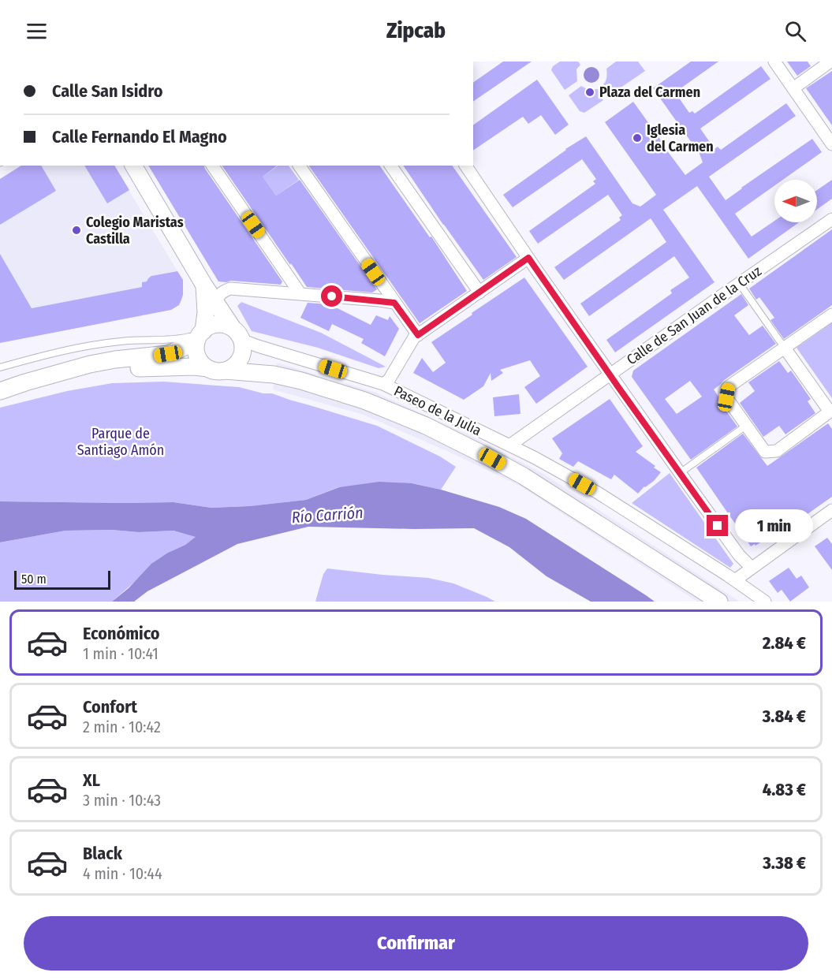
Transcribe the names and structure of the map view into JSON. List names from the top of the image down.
{
  "streets": {
    "street": ["Calle de San Juan de la Cruz", "Paseo de la Julia"]
  },
  "crossings": [
    ["Calle de San Juan de la Cruz", "Paseo de la Julia"]
  ],
  "water": ["Río Carrión"],
  "parks": ["Parque de Santiago Amón"],
  "places": ["Plaza del Carmen", "Iglesia del Carmen", "Colegio Maristas Castilla"],
  "scale_bar": "50 m",
  "north": "left",
  "page": {
    "header": "Zipcab",
    "banner": ["Calle San Isidro", "Calle Fernando El Magno"],
    "bubble": "1 min",
    "scale": "50 m",
    "list": [
      {
        "name": "Económico",
        "note": "1 min · 10:41",
        "value": "2.84 €"
      },
      {
        "name": "Confort",
        "note": "2 min · 10:42",
        "value": "3.84 €"
      },
      {
        "name": "XL",
        "note": "3 min · 10:43",
        "value": "4.83 €"
      },
      {
        "name": "Black",
        "note": "4 min · 10:44",
        "value": "3.38 €"
      }
    ],
    "buttons": "Confirmar"
  }
}
